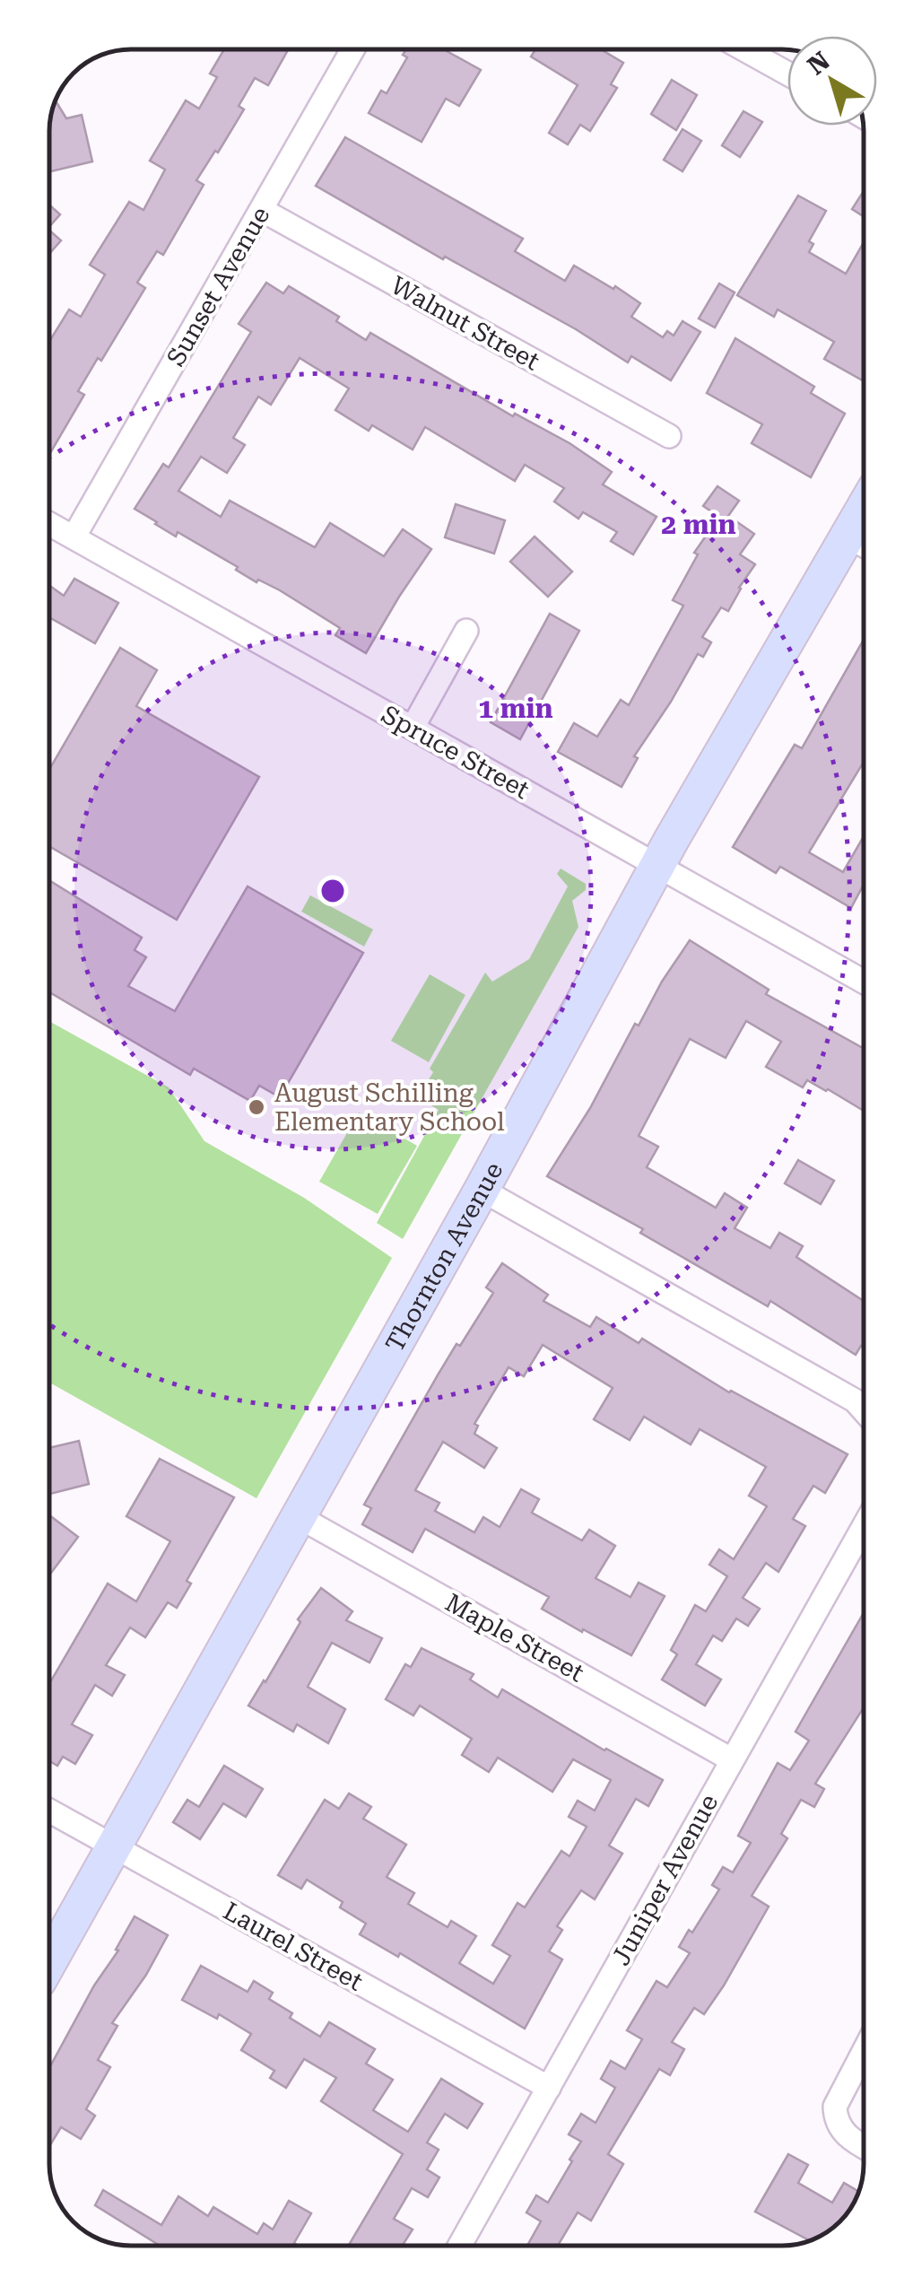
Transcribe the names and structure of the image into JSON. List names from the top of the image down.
{
  "streets": {
    "main road": ["Thornton Avenue"],
    "street": [
      "Sunset Avenue",
      "Walnut Street",
      "Spruce Street",
      "Maple Street",
      "Juniper Avenue",
      "Laurel Street"
    ]
  },
  "crossings": [
    ["Sunset Avenue", "Walnut Street"],
    ["Sunset Avenue", "Spruce Street"],
    ["Spruce Street", "Thornton Avenue"],
    ["Thornton Avenue", "Maple Street"],
    ["Thornton Avenue", "Laurel Street"],
    ["Maple Street", "Juniper Avenue"],
    ["Juniper Avenue", "Laurel Street"]
  ],
  "places": ["August Schilling Elementary School"],
  "north": "top left",
  "rings": ["2 min", "1 min"]
}
